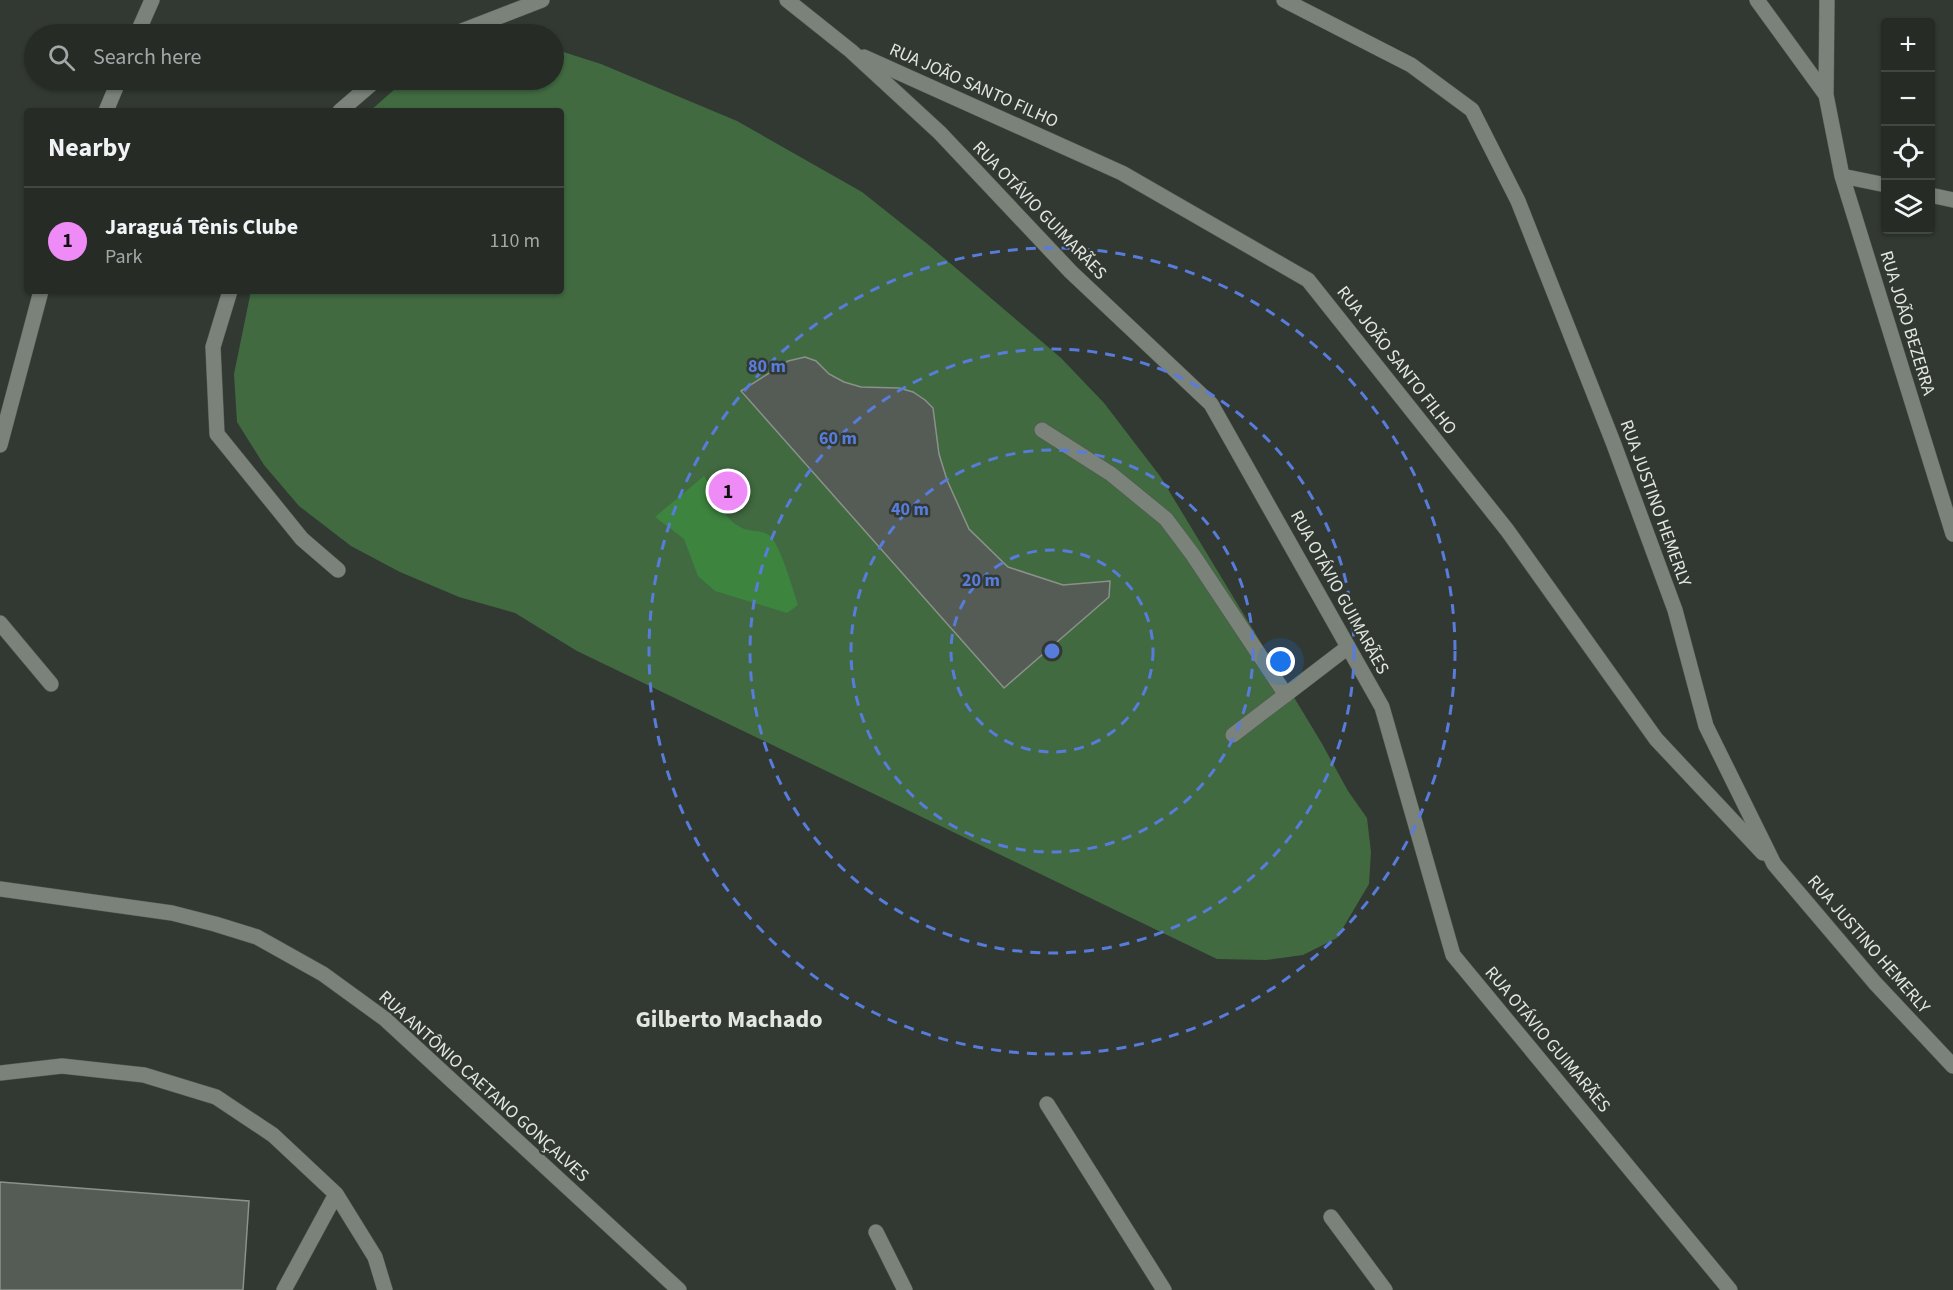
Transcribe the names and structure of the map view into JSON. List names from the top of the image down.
{
  "streets": {
    "street": [
      "RUA JOÃO SANTO FILHO",
      "RUA OTÁVIO GUIMARÃES",
      "RUA JOÃO BEZERRA",
      "RUA JUSTINO HEMERLY",
      "RUA ANTÔNIO CAETANO GONÇALVES"
    ]
  },
  "crossings": [
    ["RUA JOÃO SANTO FILHO", "RUA OTÁVIO GUIMARÃES"],
    ["RUA JOÃO SANTO FILHO", "RUA JUSTINO HEMERLY"]
  ],
  "districts": ["Gilberto Machado"],
  "page": {
    "map_buttons": ["+", "−"],
    "search": "Search here",
    "heading": "Nearby",
    "list": [
      {
        "mark": "1",
        "name": "Jaraguá Tênis Clube",
        "note": "Park",
        "value": "110 m"
      }
    ],
    "pins": "1"
  },
  "rings": [
    "80 m",
    "60 m",
    "40 m",
    "20 m"
  ]
}
